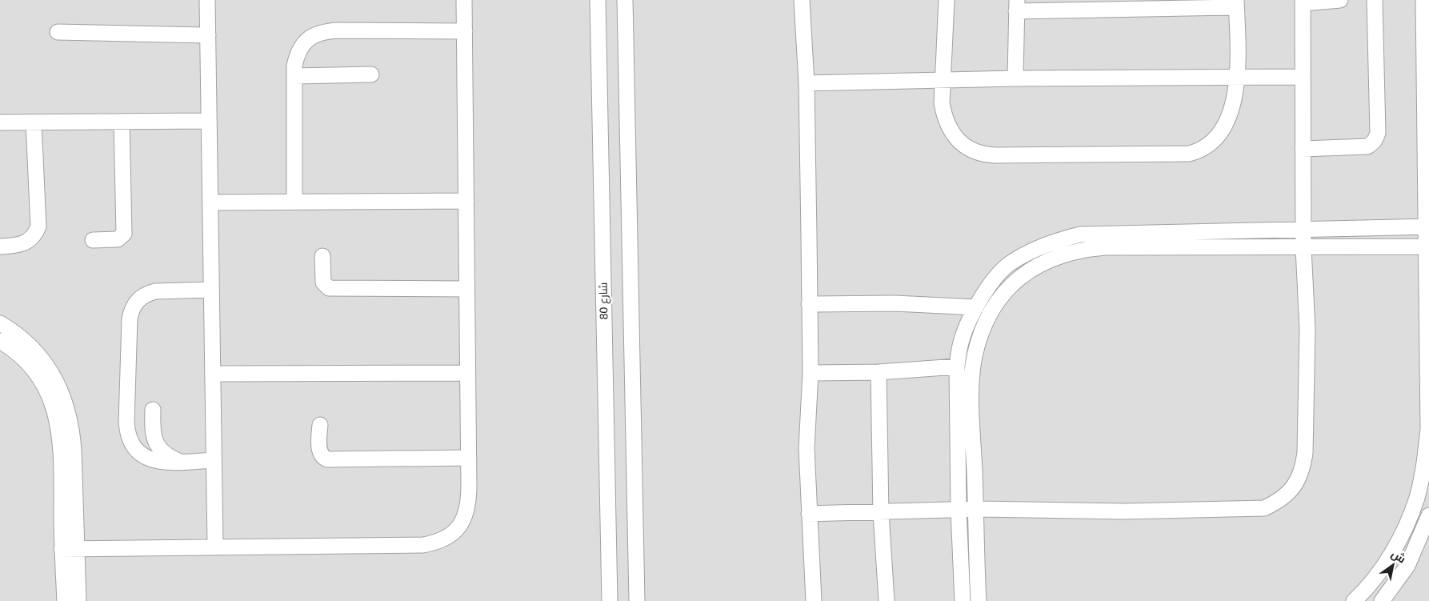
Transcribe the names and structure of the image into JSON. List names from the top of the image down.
{
  "streets": {
    "street": ["شارع 80"]
  },
  "north": "top right"
}
